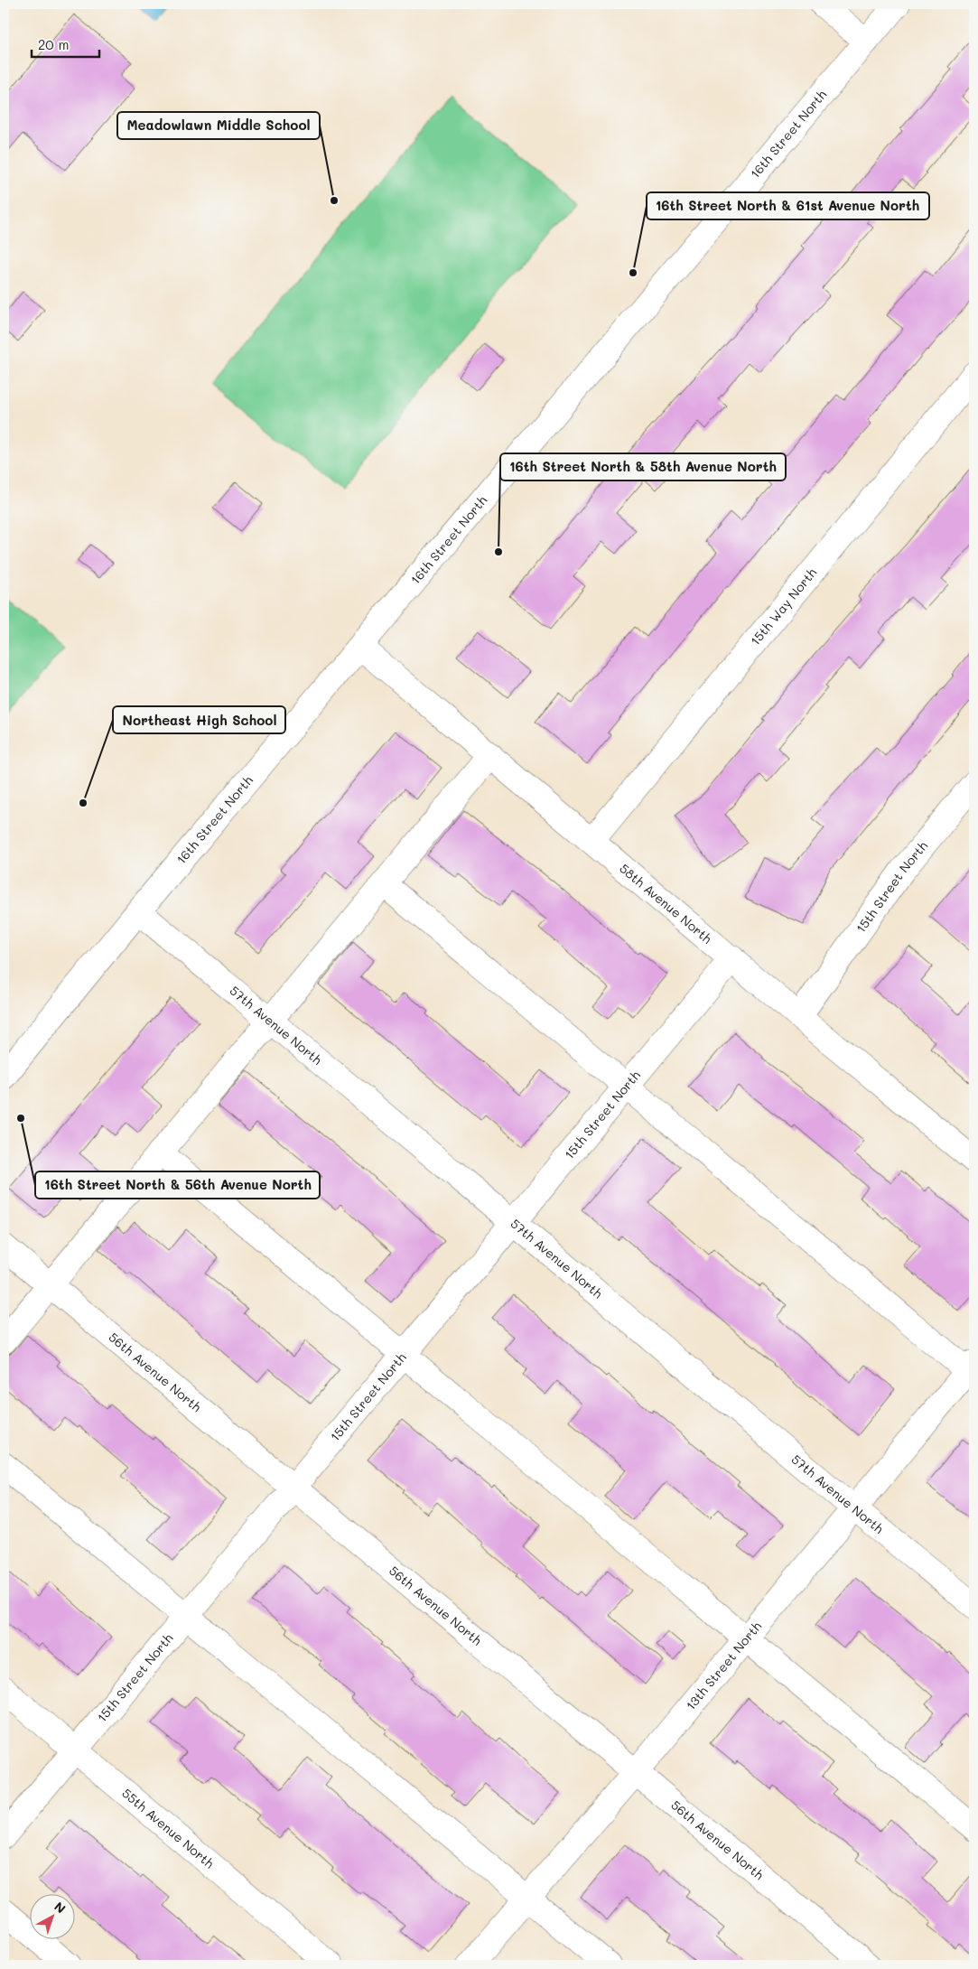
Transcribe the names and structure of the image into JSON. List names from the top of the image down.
{
  "streets": {
    "street": [
      "16th Street North",
      "15th Way North",
      "15th Street North",
      "58th Avenue North",
      "57th Avenue North",
      "56th Avenue North",
      "13th Street North",
      "55th Avenue North"
    ]
  },
  "crossings": [
    ["16th Street North", "58th Avenue North"],
    ["16th Street North", "57th Avenue North"],
    ["15th Way North", "58th Avenue North"],
    ["15th Street North", "58th Avenue North"],
    ["15th Street North", "57th Avenue North"],
    ["15th Street North", "56th Avenue North"],
    ["15th Street North", "55th Avenue North"],
    ["57th Avenue North", "13th Street North"],
    ["56th Avenue North", "13th Street North"]
  ],
  "places": [
    "Meadowlawn Middle School",
    "16th Street North & 61st Avenue North",
    "16th Street North & 58th Avenue North",
    "Northeast High School",
    "16th Street North & 56th Avenue North"
  ],
  "scale_bar": "20 m",
  "north": "top right"
}
